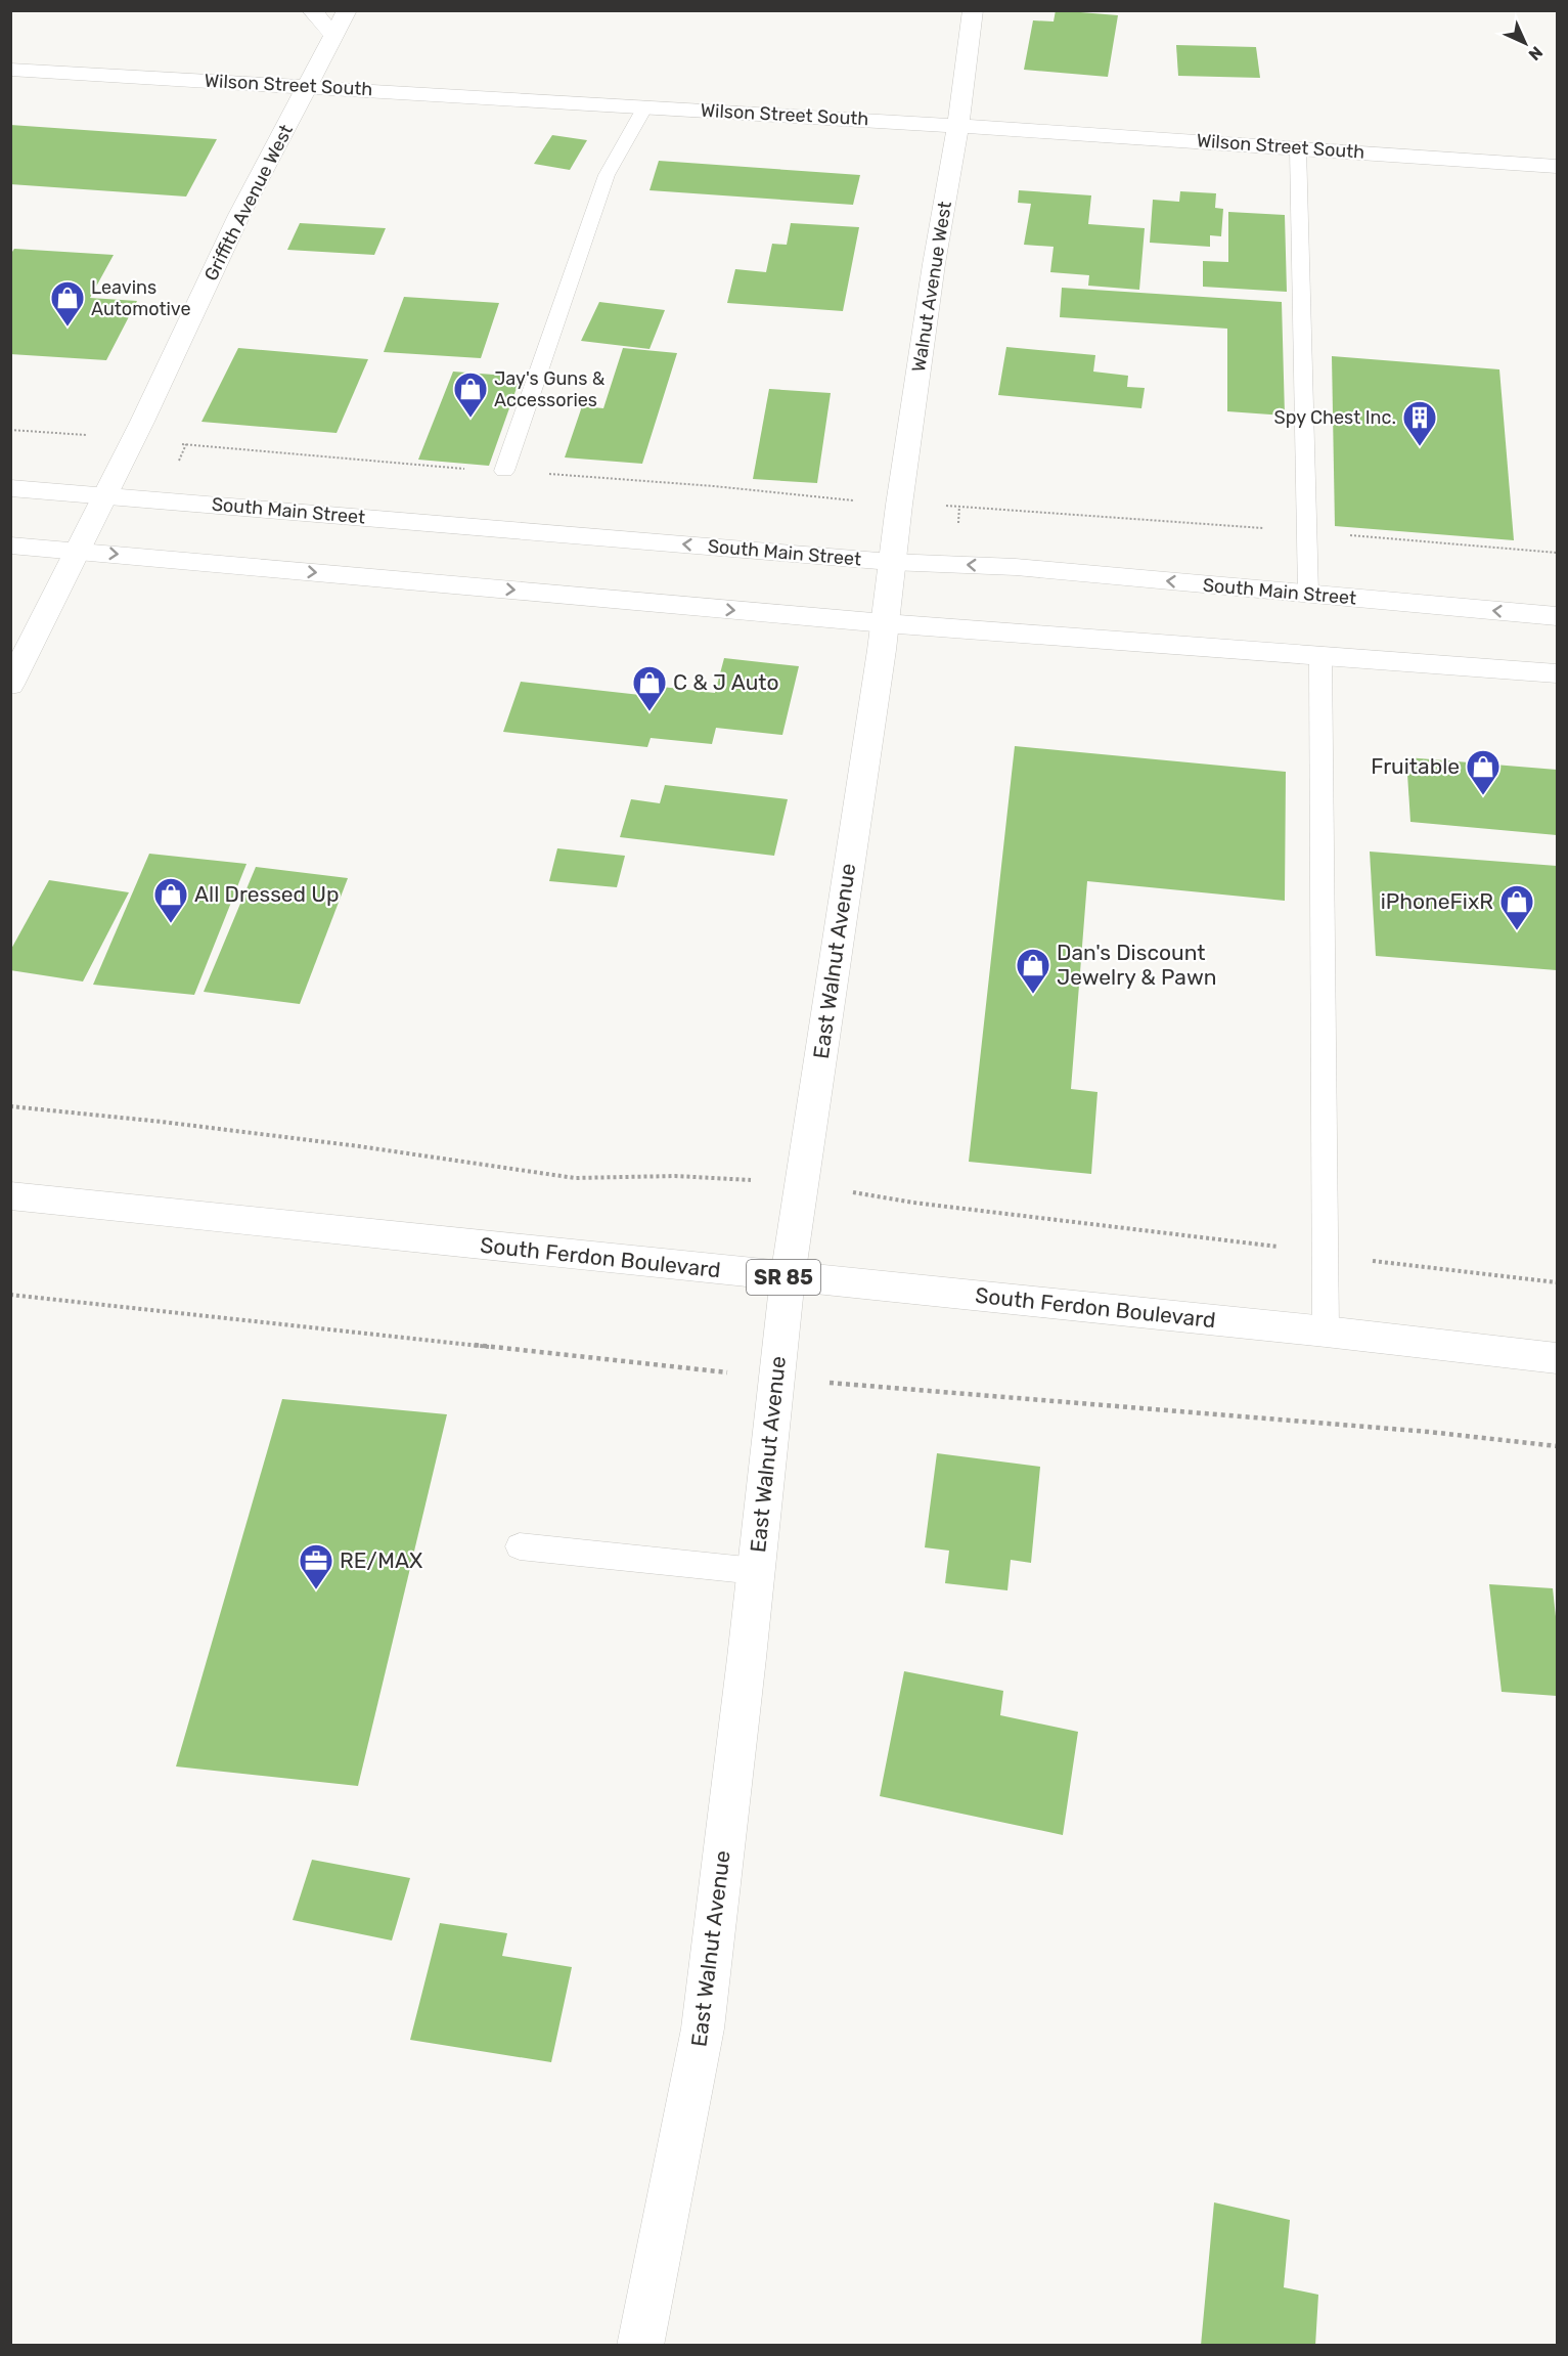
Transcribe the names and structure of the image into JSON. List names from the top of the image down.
{
  "streets": {
    "street": [
      "Wilson Street South",
      "Griffith Avenue West",
      "Walnut Avenue West",
      "South Main Street",
      "East Walnut Avenue",
      "South Ferdon Boulevard",
      "SR 85"
    ]
  },
  "crossings": [
    ["Wilson Street South", "Griffith Avenue West"],
    ["Wilson Street South", "Walnut Avenue West"],
    ["Griffith Avenue West", "South Main Street"],
    ["Walnut Avenue West", "South Main Street"],
    ["Walnut Avenue West", "East Walnut Avenue"],
    ["South Main Street", "East Walnut Avenue"],
    ["East Walnut Avenue", "South Ferdon Boulevard"]
  ],
  "places": {
    "shop": [
      "Leavins Automotive",
      "Jay's Guns & Accessories",
      "C & J Auto",
      "Fruitable",
      "All Dressed Up",
      "iPhoneFixR",
      "Dan's Discount Jewelry & Pawn"
    ],
    "building": ["Spy Chest Inc."],
    "office": ["RE/MAX"]
  },
  "north": "bottom right"
}
